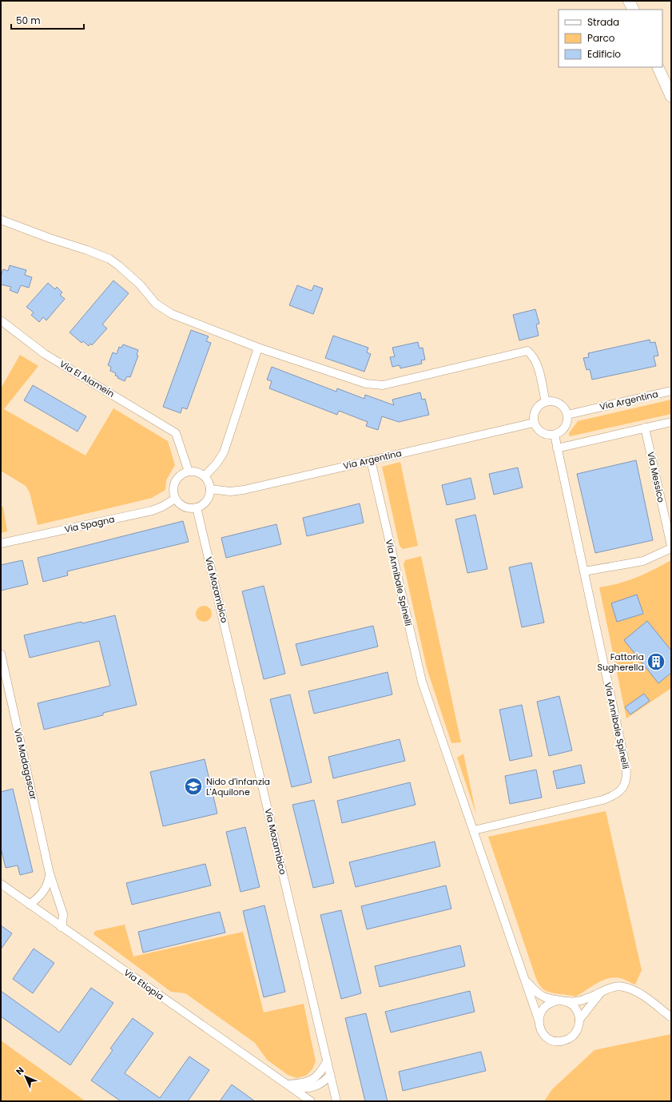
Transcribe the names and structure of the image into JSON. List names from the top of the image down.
{
  "streets": {
    "street": [
      "Via El Alamein",
      "Via Argentina",
      "Via Messico",
      "Via Spagna",
      "Via Annibale Spinelli",
      "Via Mozambico",
      "Via Madagascar",
      "Via Etiopia"
    ]
  },
  "crossings": [
    ["Via El Alamein", "Via Argentina"],
    ["Via El Alamein", "Via Spagna"],
    ["Via El Alamein", "Via Mozambico"],
    ["Via Argentina", "Via Spagna"],
    ["Via Argentina", "Via Annibale Spinelli"],
    ["Via Argentina", "Via Mozambico"],
    ["Via Spagna", "Via Mozambico"],
    ["Via Mozambico", "Via Etiopia"],
    ["Via Madagascar", "Via Etiopia"]
  ],
  "places": {
    "building": ["Fattoria Sugherella"],
    "school or university": ["Nido d'infanzia L'Aquilone"]
  },
  "legend": ["Strada", "Parco", "Edificio"],
  "scale_bar": "50 m",
  "north": "top left"
}
